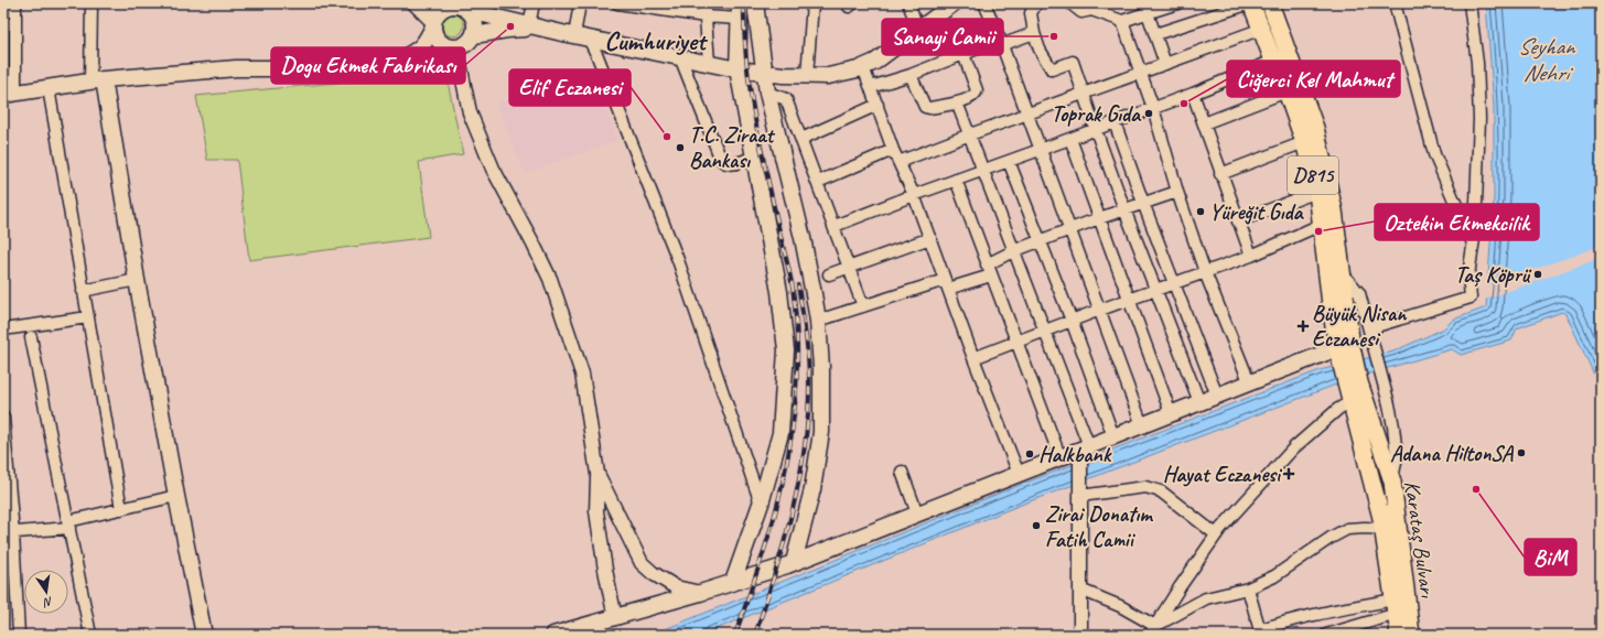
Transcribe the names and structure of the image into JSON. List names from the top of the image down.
{
  "streets": {
    "main road": ["D815", "Karataş Bulvarı"]
  },
  "crossings": [
    ["D815", "Karataş Bulvarı"]
  ],
  "districts": ["Cumhuriyet"],
  "water": ["Seyhan Nehri"],
  "places": {
    "other": [
      "Dogu Ekmek Fabrikası",
      "Sanayi Camii",
      "Ciğerci Kel Mahmut",
      "Toprak Gıda",
      "Elif Eczanesi",
      "T.C. Ziraat Bankası",
      "Yüreğit Gıda",
      "Oztekin Ekmekcilik",
      "Taș Köprü",
      "Adana HiltonSA",
      "Halkbank",
      "BiM",
      "Zirai Donatım Fatih Camii"
    ],
    "health": ["Büyük Nisan Eczanesi", "Hayat Eczanesi"]
  },
  "north": "bottom"
}
